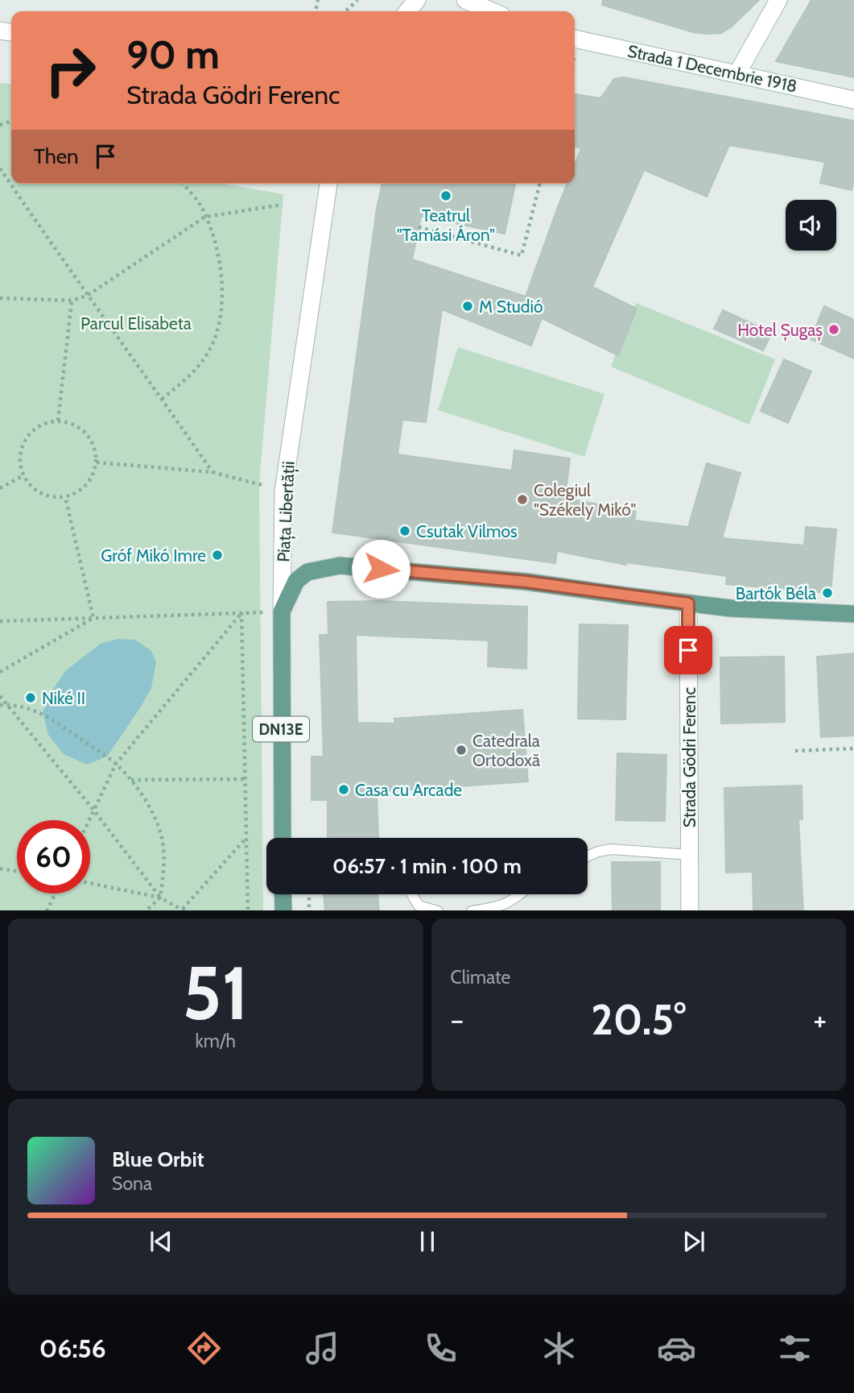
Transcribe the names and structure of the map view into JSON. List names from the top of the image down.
{
  "streets": {
    "main road": ["Piața Libertății", "DN13E"],
    "street": ["Strada 1 Decembrie 1918", "Strada Gödri Ferenc"]
  },
  "crossings": [
    ["Piața Libertății", "DN13E"],
    ["DN13E", "Strada Gödri Ferenc"]
  ],
  "parks": ["Parcul Elisabeta"],
  "places": [
    "Teatrul \"Tamási Áron\"",
    "M Studió",
    "Hotel Șugaș",
    "Colegiul \"Székely Mikó\"",
    "Csutak Vilmos",
    "Gróf Mikó Imre",
    "Bartók Béla",
    "Niké II",
    "Catedrala Ortodoxă",
    "Casa cu Arcade"
  ],
  "page": {
    "turn": ["90 m", "Strada Gödri Ferenc"],
    "then": "Then",
    "limit": "60",
    "trip": "06:57 · 1 min · 100 m",
    "tile": [
      ["51", "km/h"],
      "Climate"
    ],
    "heat": ["−", "20.5°", "+"],
    "song": ["Blue Orbit", "Sona"],
    "tabs": "06:56"
  }
}
